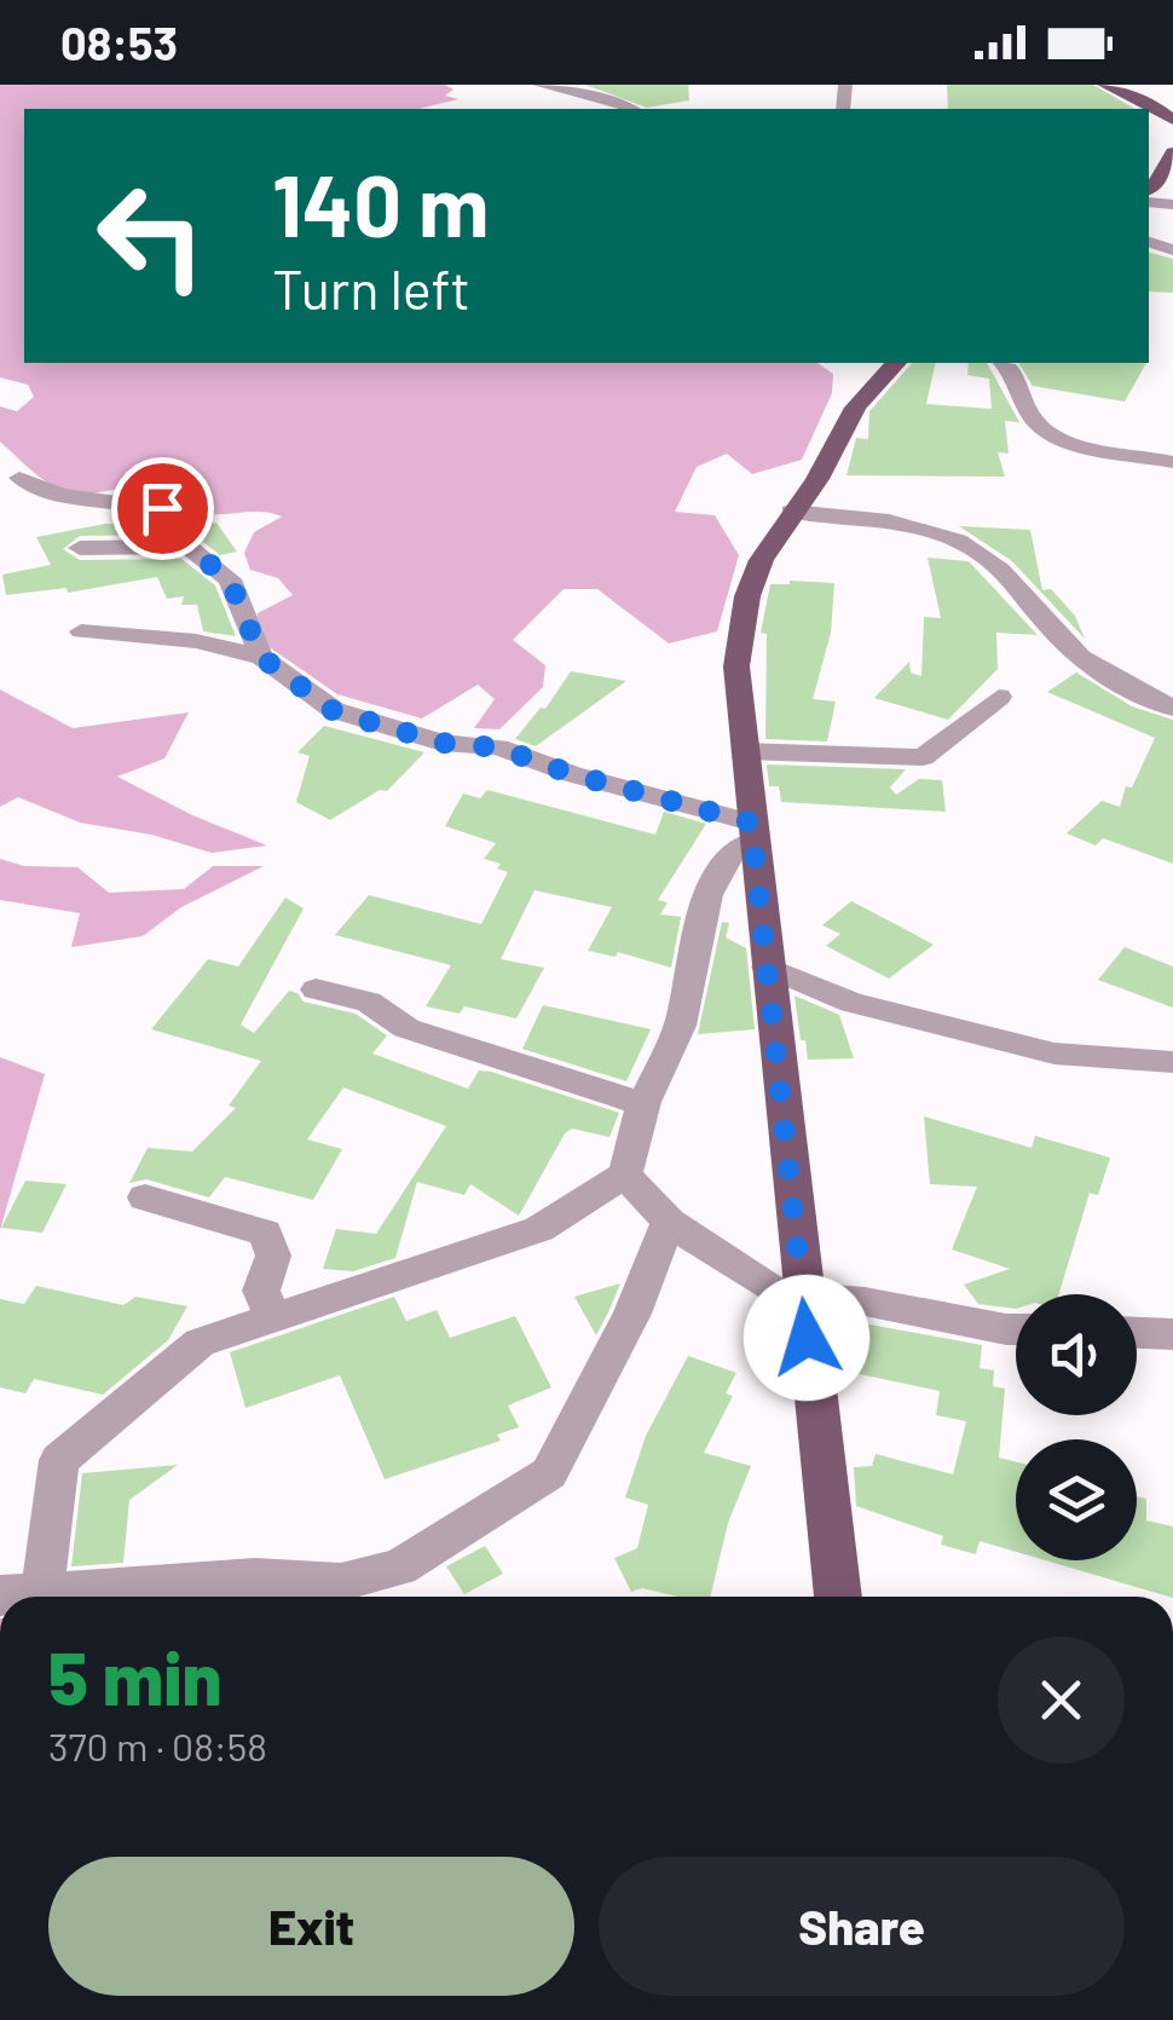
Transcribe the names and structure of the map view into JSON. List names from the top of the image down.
{
  "page": {
    "status": "08:53",
    "turn": ["140 m", "Turn left"],
    "heading": ["5 min", "370 m · 08:58"],
    "buttons": ["Exit", "Share"]
  }
}
